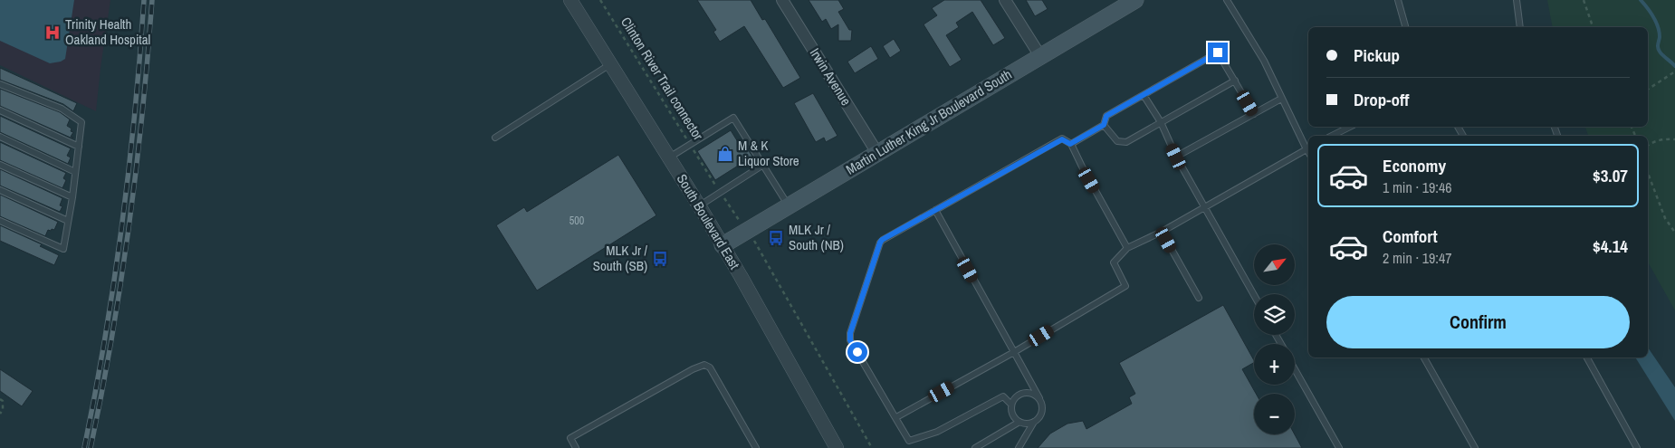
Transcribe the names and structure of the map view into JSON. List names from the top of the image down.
{
  "streets": {
    "main road": ["Martin Luther King Jr Boulevard South"],
    "street": ["Irwin Avenue", "South Boulevard East"],
    "path": ["Clinton River Trail connector"]
  },
  "crossings": [
    ["Irwin Avenue", "Martin Luther King Jr Boulevard South"],
    ["Martin Luther King Jr Boulevard South", "South Boulevard East"]
  ],
  "places": {
    "hospital": ["Trinity Health Oakland Hospital"],
    "shop": ["M & K Liquor Store"],
    "bus stop": ["MLK Jr / South (NB)", "MLK Jr / South (SB)"]
  },
  "house_numbers": ["500"],
  "north": "top right",
  "page": {
    "banner": ["Pickup", "Drop-off"],
    "list": [
      {
        "name": "Economy",
        "note": "1 min · 19:46",
        "value": "$3.07"
      },
      {
        "name": "Comfort",
        "note": "2 min · 19:47",
        "value": "$4.14"
      }
    ],
    "map_buttons": ["+", "−"],
    "buttons": "Confirm"
  }
}
